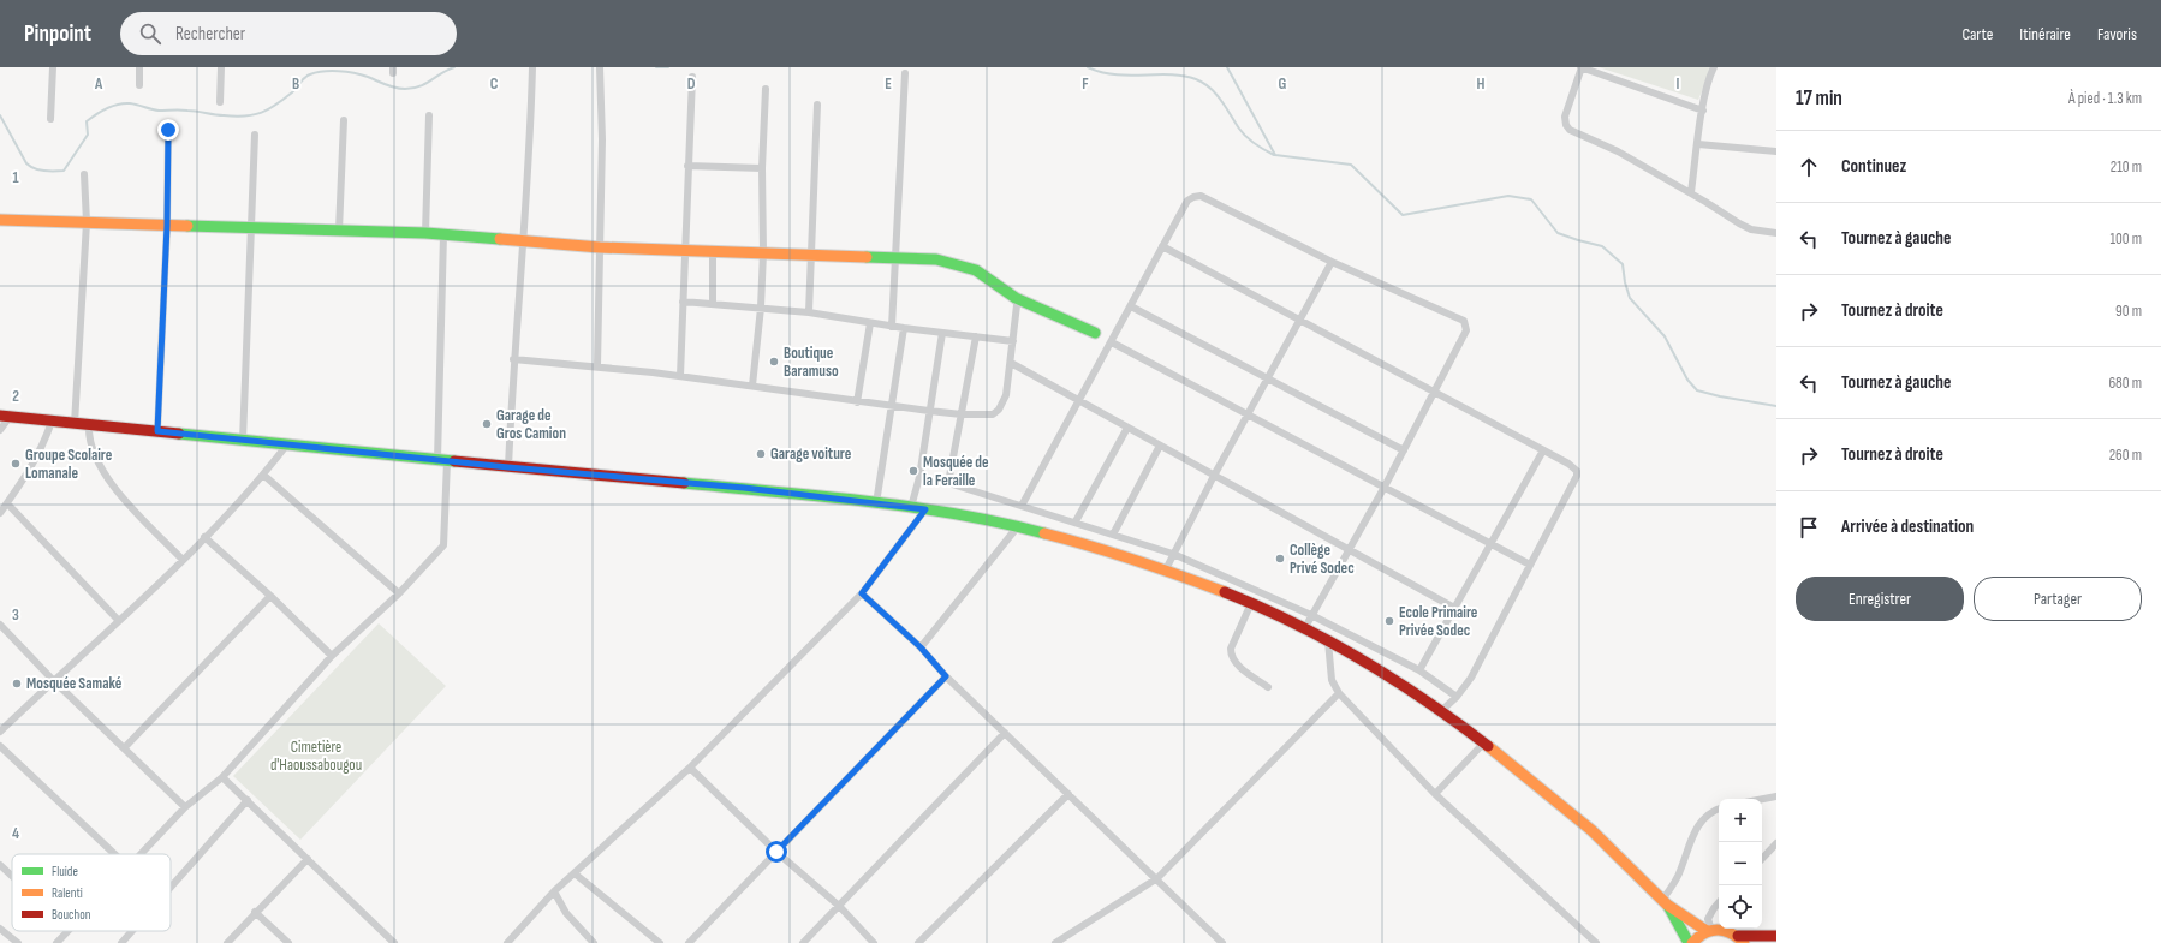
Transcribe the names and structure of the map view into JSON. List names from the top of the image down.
{
  "parks": ["Cimetière d'Haoussabougou"],
  "places": [
    "Boutique Baramuso",
    "Garage de Gros Camion",
    "Garage voiture",
    "Groupe Scolaire Lomanale",
    "Mosquée de la Feraille",
    "Collège Privé Sodec",
    "Ecole Primaire Privée Sodec",
    "Mosquée Samaké"
  ],
  "legend": ["Fluide", "Ralenti", "Bouchon"],
  "page": {
    "header": "Pinpoint",
    "search": "Rechercher",
    "nav": ["Carte", "Itinéraire", "Favoris"],
    "heading": ["17 min", "À pied · 1.3 km"],
    "list": [
      ["Continuez", "210 m"],
      ["Tournez à gauche", "100 m"],
      ["Tournez à droite", "90 m"],
      ["Tournez à gauche", "680 m"],
      ["Tournez à droite", "260 m"],
      "Arrivée à destination"
    ],
    "buttons": ["Enregistrer", "Partager"],
    "map_buttons": ["+", "−"]
  },
  "grid": {
    "columns": [
      "A",
      "B",
      "C",
      "D",
      "E",
      "F",
      "G",
      "H",
      "I"
    ],
    "rows": [
      "1",
      "2",
      "3",
      "4"
    ]
  }
}
